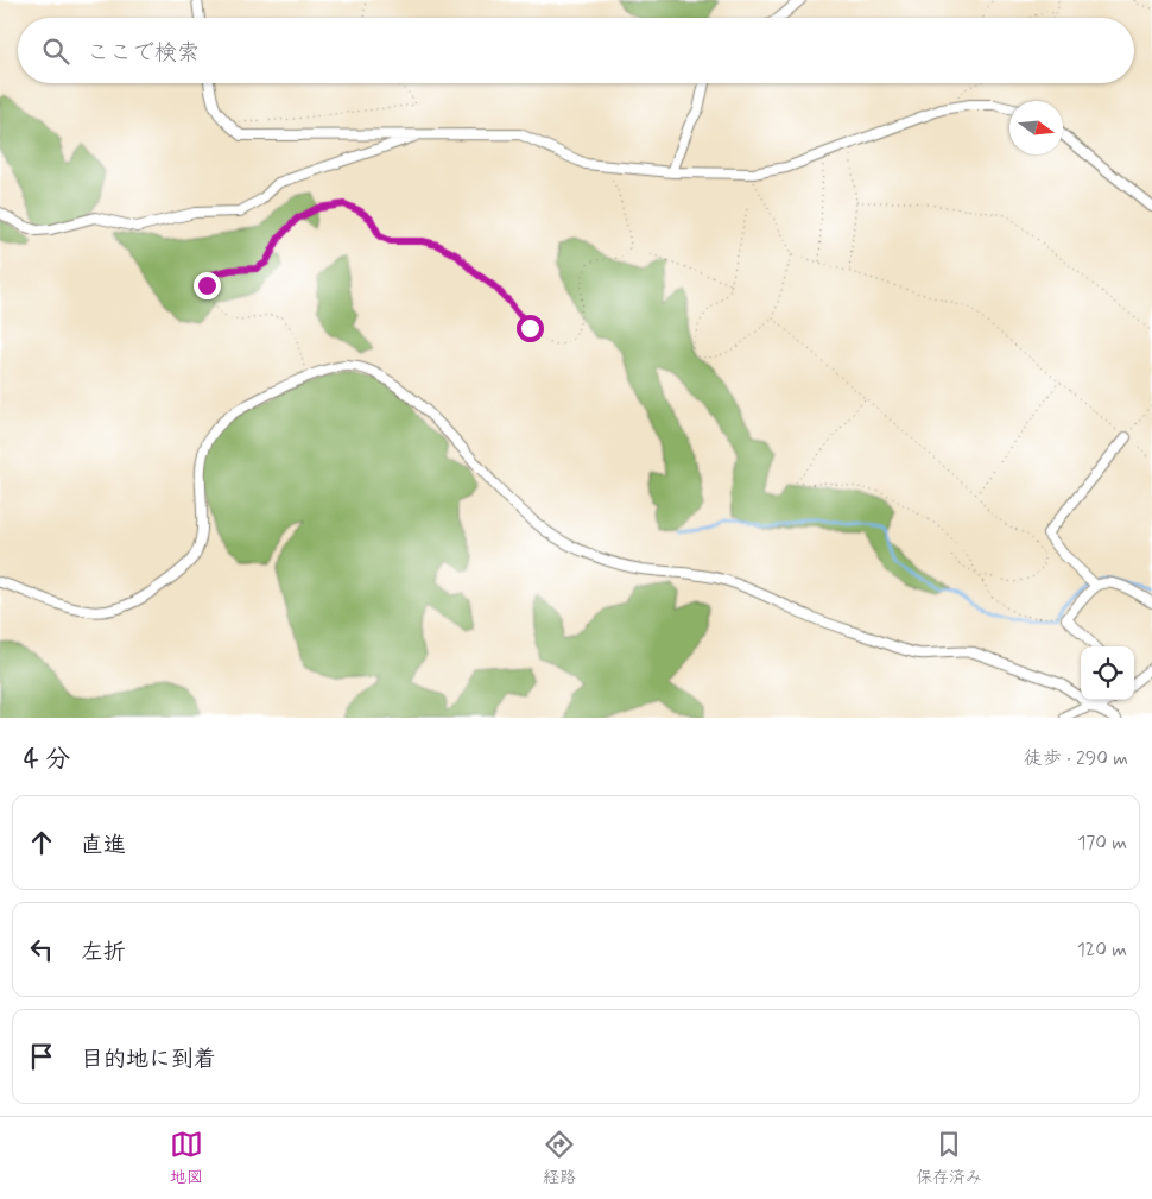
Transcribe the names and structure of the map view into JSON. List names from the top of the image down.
{
  "north": "right",
  "page": {
    "search": "ここで検索",
    "heading": ["4 分", "徒歩 · 290 m"],
    "list": [
      ["直進", "170 m"],
      ["左折", "120 m"],
      "目的地に到着"
    ],
    "nav": ["地図", "経路", "保存済み"]
  }
}
